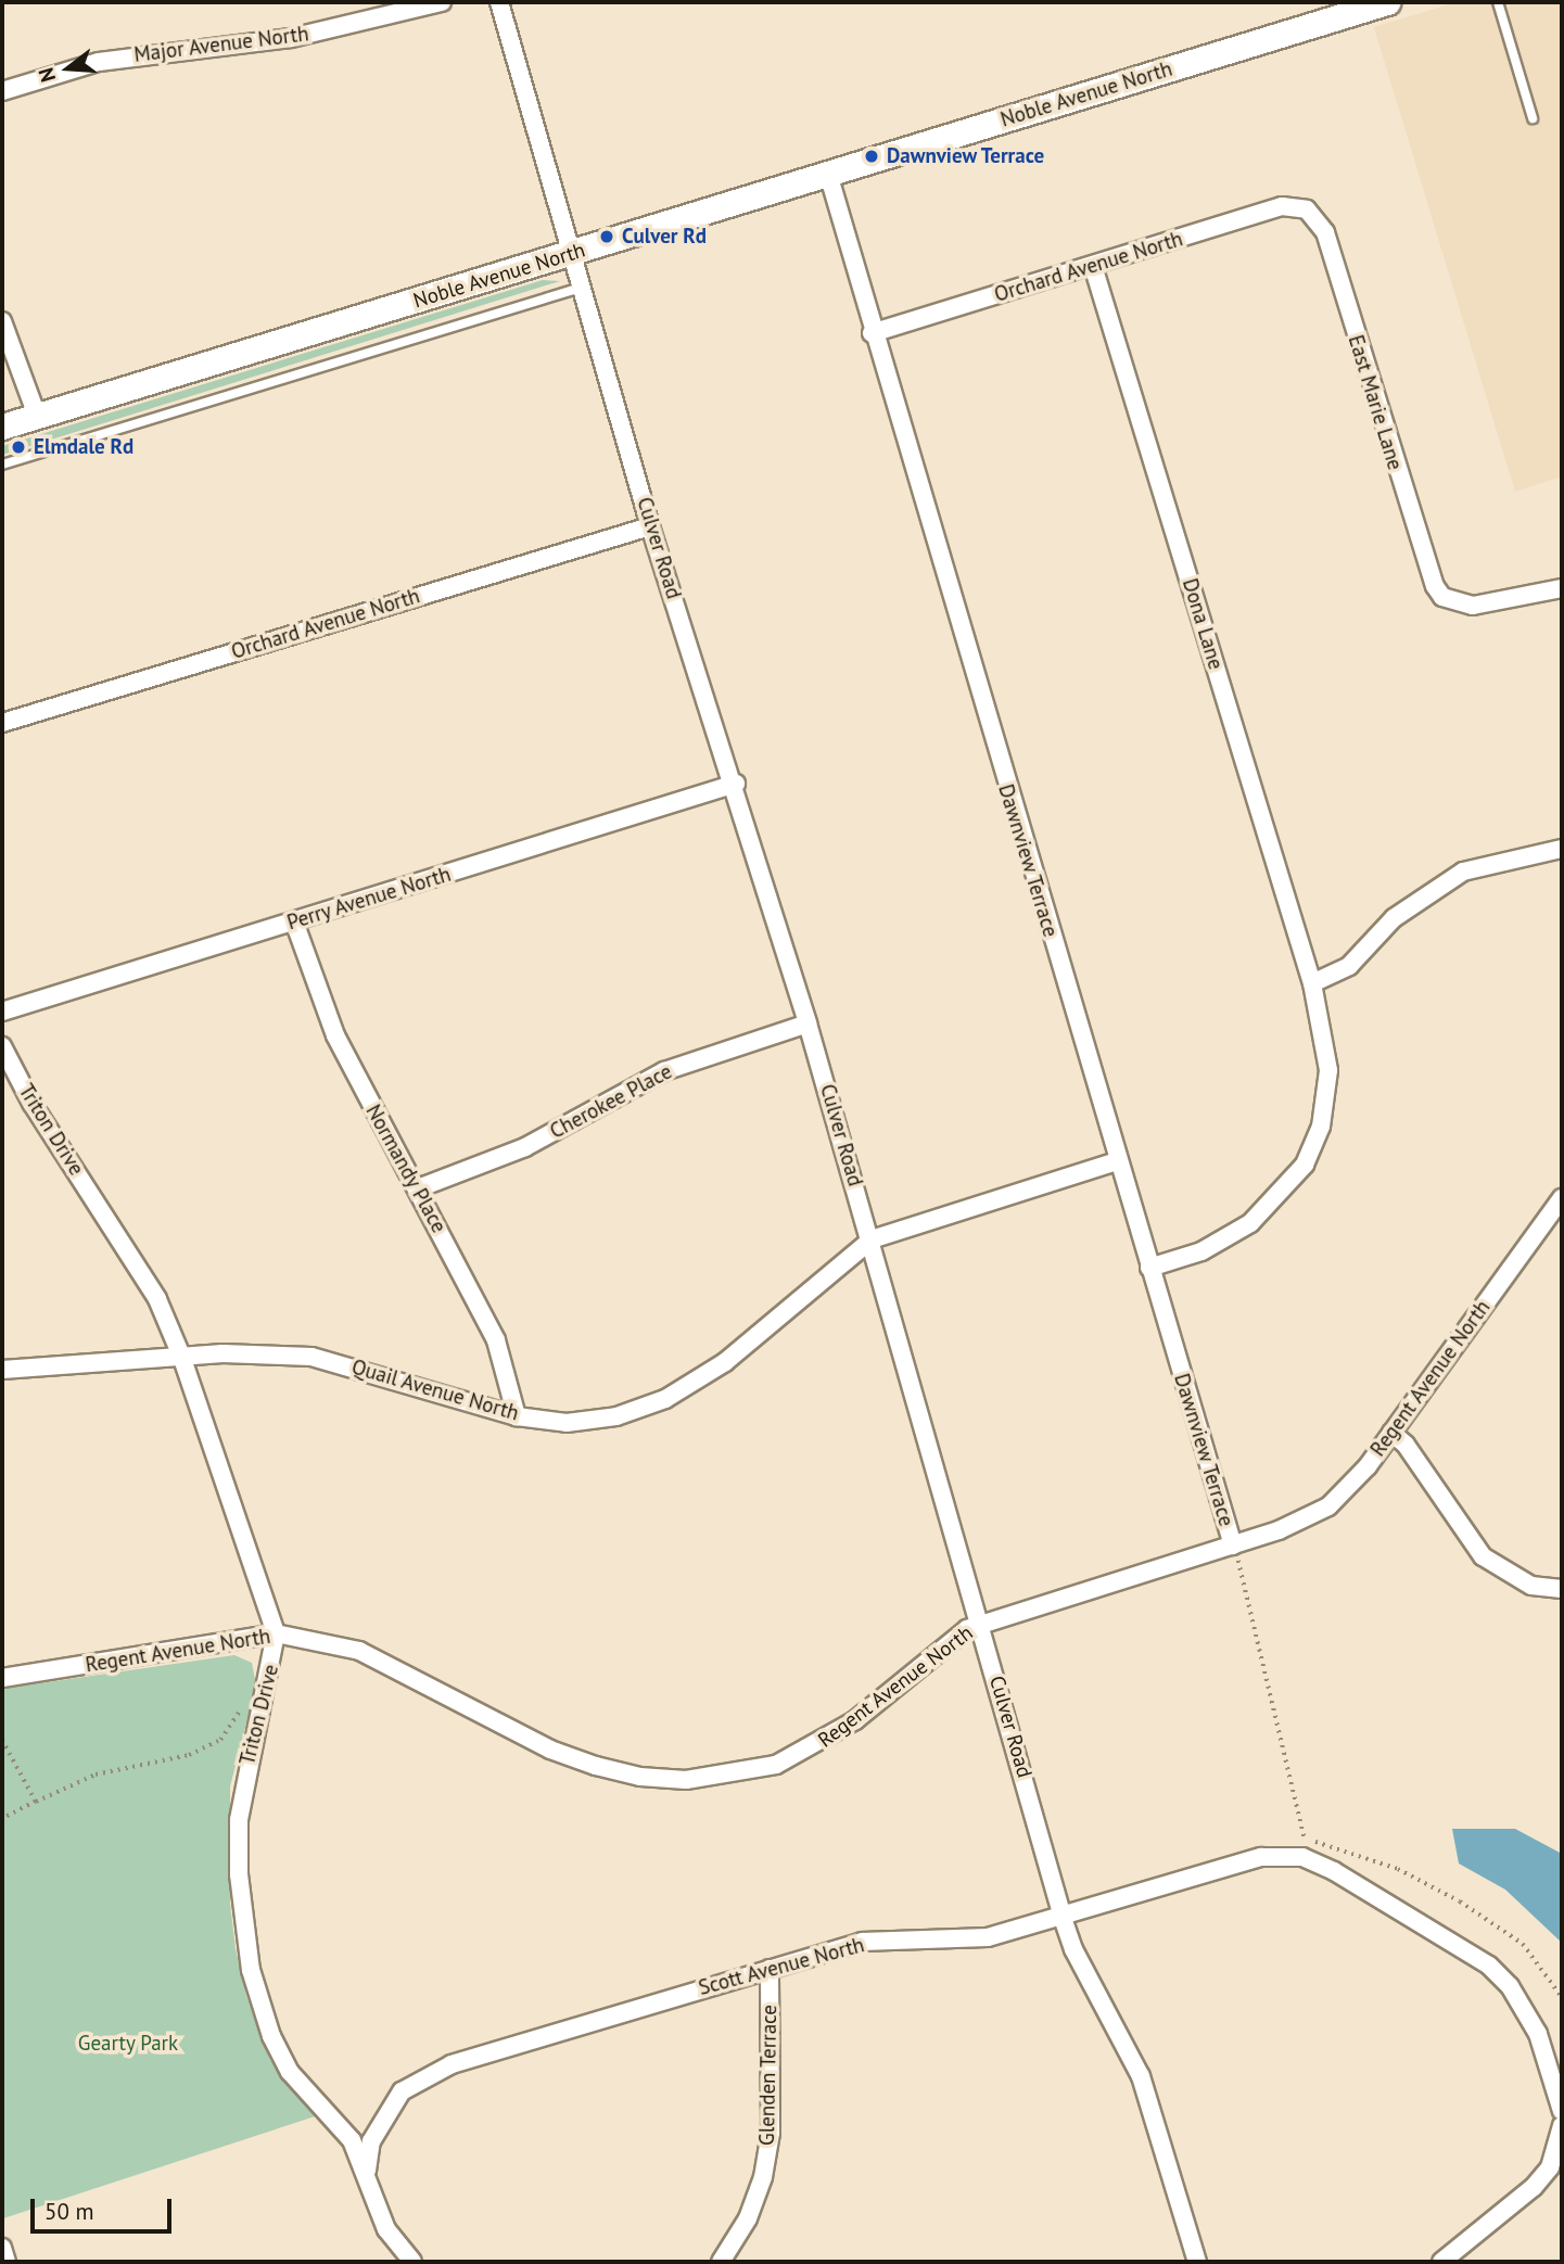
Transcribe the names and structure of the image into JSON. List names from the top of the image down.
{
  "streets": {
    "street": [
      "Major Avenue North",
      "Noble Avenue North",
      "Orchard Avenue North",
      "East Marie Lane",
      "Culver Road",
      "Dona Lane",
      "Dawnview Terrace",
      "Perry Avenue North",
      "Cherokee Place",
      "Triton Drive",
      "Normandy Place",
      "Regent Avenue North",
      "Quail Avenue North",
      "Scott Avenue North",
      "Glenden Terrace"
    ]
  },
  "crossings": [
    ["Noble Avenue North", "Culver Road"],
    ["Noble Avenue North", "Dawnview Terrace"],
    ["Orchard Avenue North", "East Marie Lane"],
    ["Orchard Avenue North", "Culver Road"],
    ["Orchard Avenue North", "Dona Lane"],
    ["Orchard Avenue North", "Dawnview Terrace"],
    ["Culver Road", "Perry Avenue North"],
    ["Culver Road", "Cherokee Place"],
    ["Culver Road", "Regent Avenue North"],
    ["Culver Road", "Quail Avenue North"],
    ["Culver Road", "Scott Avenue North"],
    ["Dawnview Terrace", "Regent Avenue North"],
    ["Dawnview Terrace", "Quail Avenue North"],
    ["Perry Avenue North", "Normandy Place"],
    ["Cherokee Place", "Normandy Place"],
    ["Triton Drive", "Regent Avenue North"],
    ["Triton Drive", "Quail Avenue North"],
    ["Triton Drive", "Scott Avenue North"],
    ["Normandy Place", "Quail Avenue North"],
    ["Scott Avenue North", "Glenden Terrace"]
  ],
  "parks": ["Gearty Park"],
  "places": ["Dawnview Terrace", "Culver Rd", "Elmdale Rd"],
  "scale_bar": "50 m",
  "north": "left"
}
